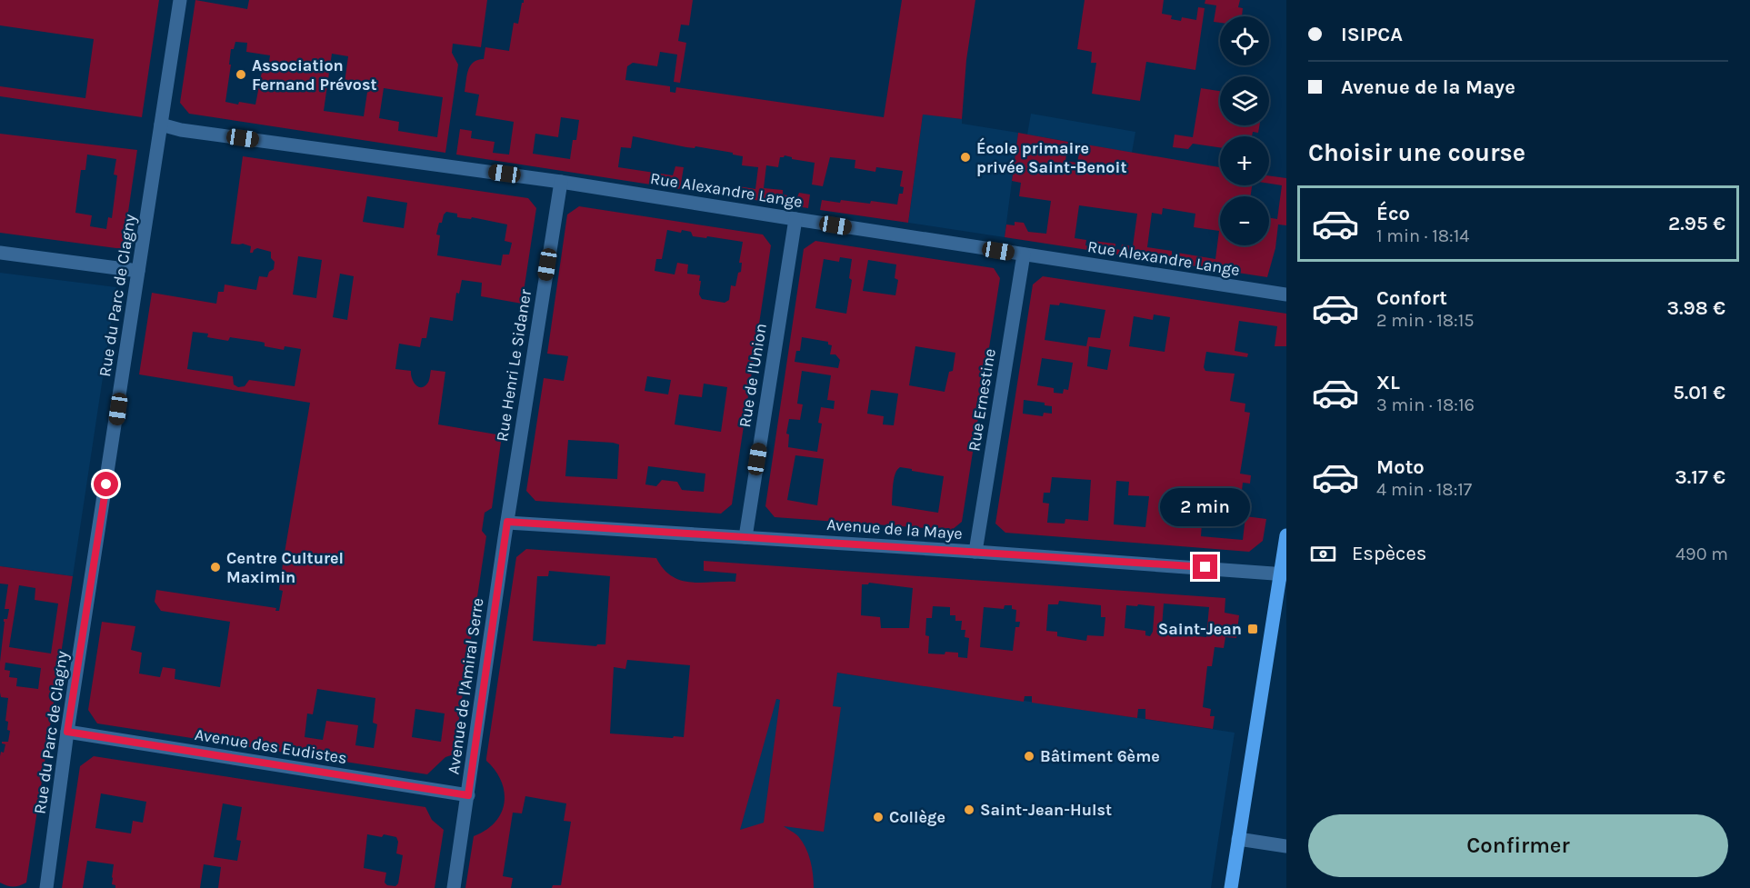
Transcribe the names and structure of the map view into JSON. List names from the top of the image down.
{
  "streets": {
    "street": [
      "Rue Alexandre Lange",
      "Rue du Parc de Clagny",
      "Rue Henri Le Sidaner",
      "Rue de l'Union",
      "Rue Ernestine",
      "Avenue de la Maye",
      "Avenue de l'Amiral Serre",
      "Avenue des Eudistes"
    ]
  },
  "crossings": [
    ["Rue Alexandre Lange", "Rue du Parc de Clagny"],
    ["Rue Alexandre Lange", "Rue Henri Le Sidaner"],
    ["Rue Alexandre Lange", "Rue de l'Union"],
    ["Rue Alexandre Lange", "Rue Ernestine"],
    ["Rue du Parc de Clagny", "Avenue des Eudistes"],
    ["Rue Henri Le Sidaner", "Avenue de la Maye"],
    ["Rue Henri Le Sidaner", "Avenue de l'Amiral Serre"],
    ["Rue de l'Union", "Avenue de la Maye"],
    ["Rue Ernestine", "Avenue de la Maye"],
    ["Avenue de la Maye", "Avenue de l'Amiral Serre"],
    ["Avenue de l'Amiral Serre", "Avenue des Eudistes"]
  ],
  "places": {
    "other": [
      "Association Fernand Prévost",
      "École primaire privée Saint-Benoit",
      "Centre Culturel Maximin",
      "Bâtiment 6ème",
      "Saint-Jean-Hulst",
      "Collège"
    ],
    "transit": ["Saint-Jean"]
  },
  "page": {
    "banner": ["ISIPCA", "Avenue de la Maye"],
    "map_buttons": ["+", "−"],
    "heading": "Choisir une course",
    "list": [
      {
        "name": "Éco",
        "note": "1 min · 18:14",
        "value": "2.95 €"
      },
      {
        "name": "Confort",
        "note": "2 min · 18:15",
        "value": "3.98 €"
      },
      {
        "name": "XL",
        "note": "3 min · 18:16",
        "value": "5.01 €"
      },
      {
        "name": "Moto",
        "note": "4 min · 18:17",
        "value": "3.17 €"
      }
    ],
    "bubble": "2 min",
    "pay": ["Espèces", "490 m"],
    "buttons": "Confirmer"
  }
}
